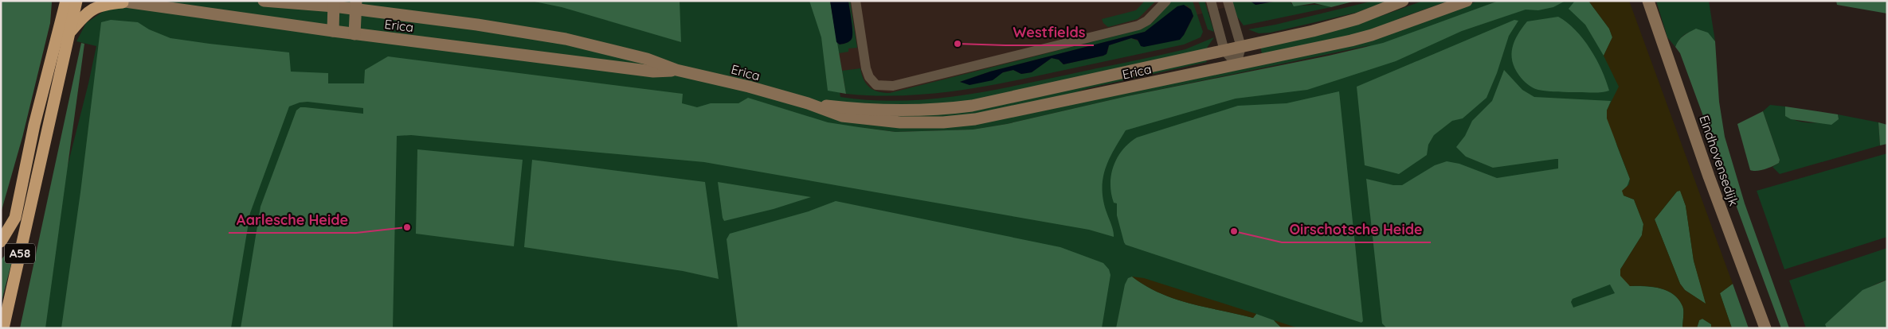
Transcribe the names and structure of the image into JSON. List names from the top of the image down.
{
  "streets": {
    "highway": ["A58"],
    "street": ["Erica", "Eindhovensedijk"]
  },
  "places": ["Westfields", "Aarlesche Heide", "Oirschotsche Heide"]
}
